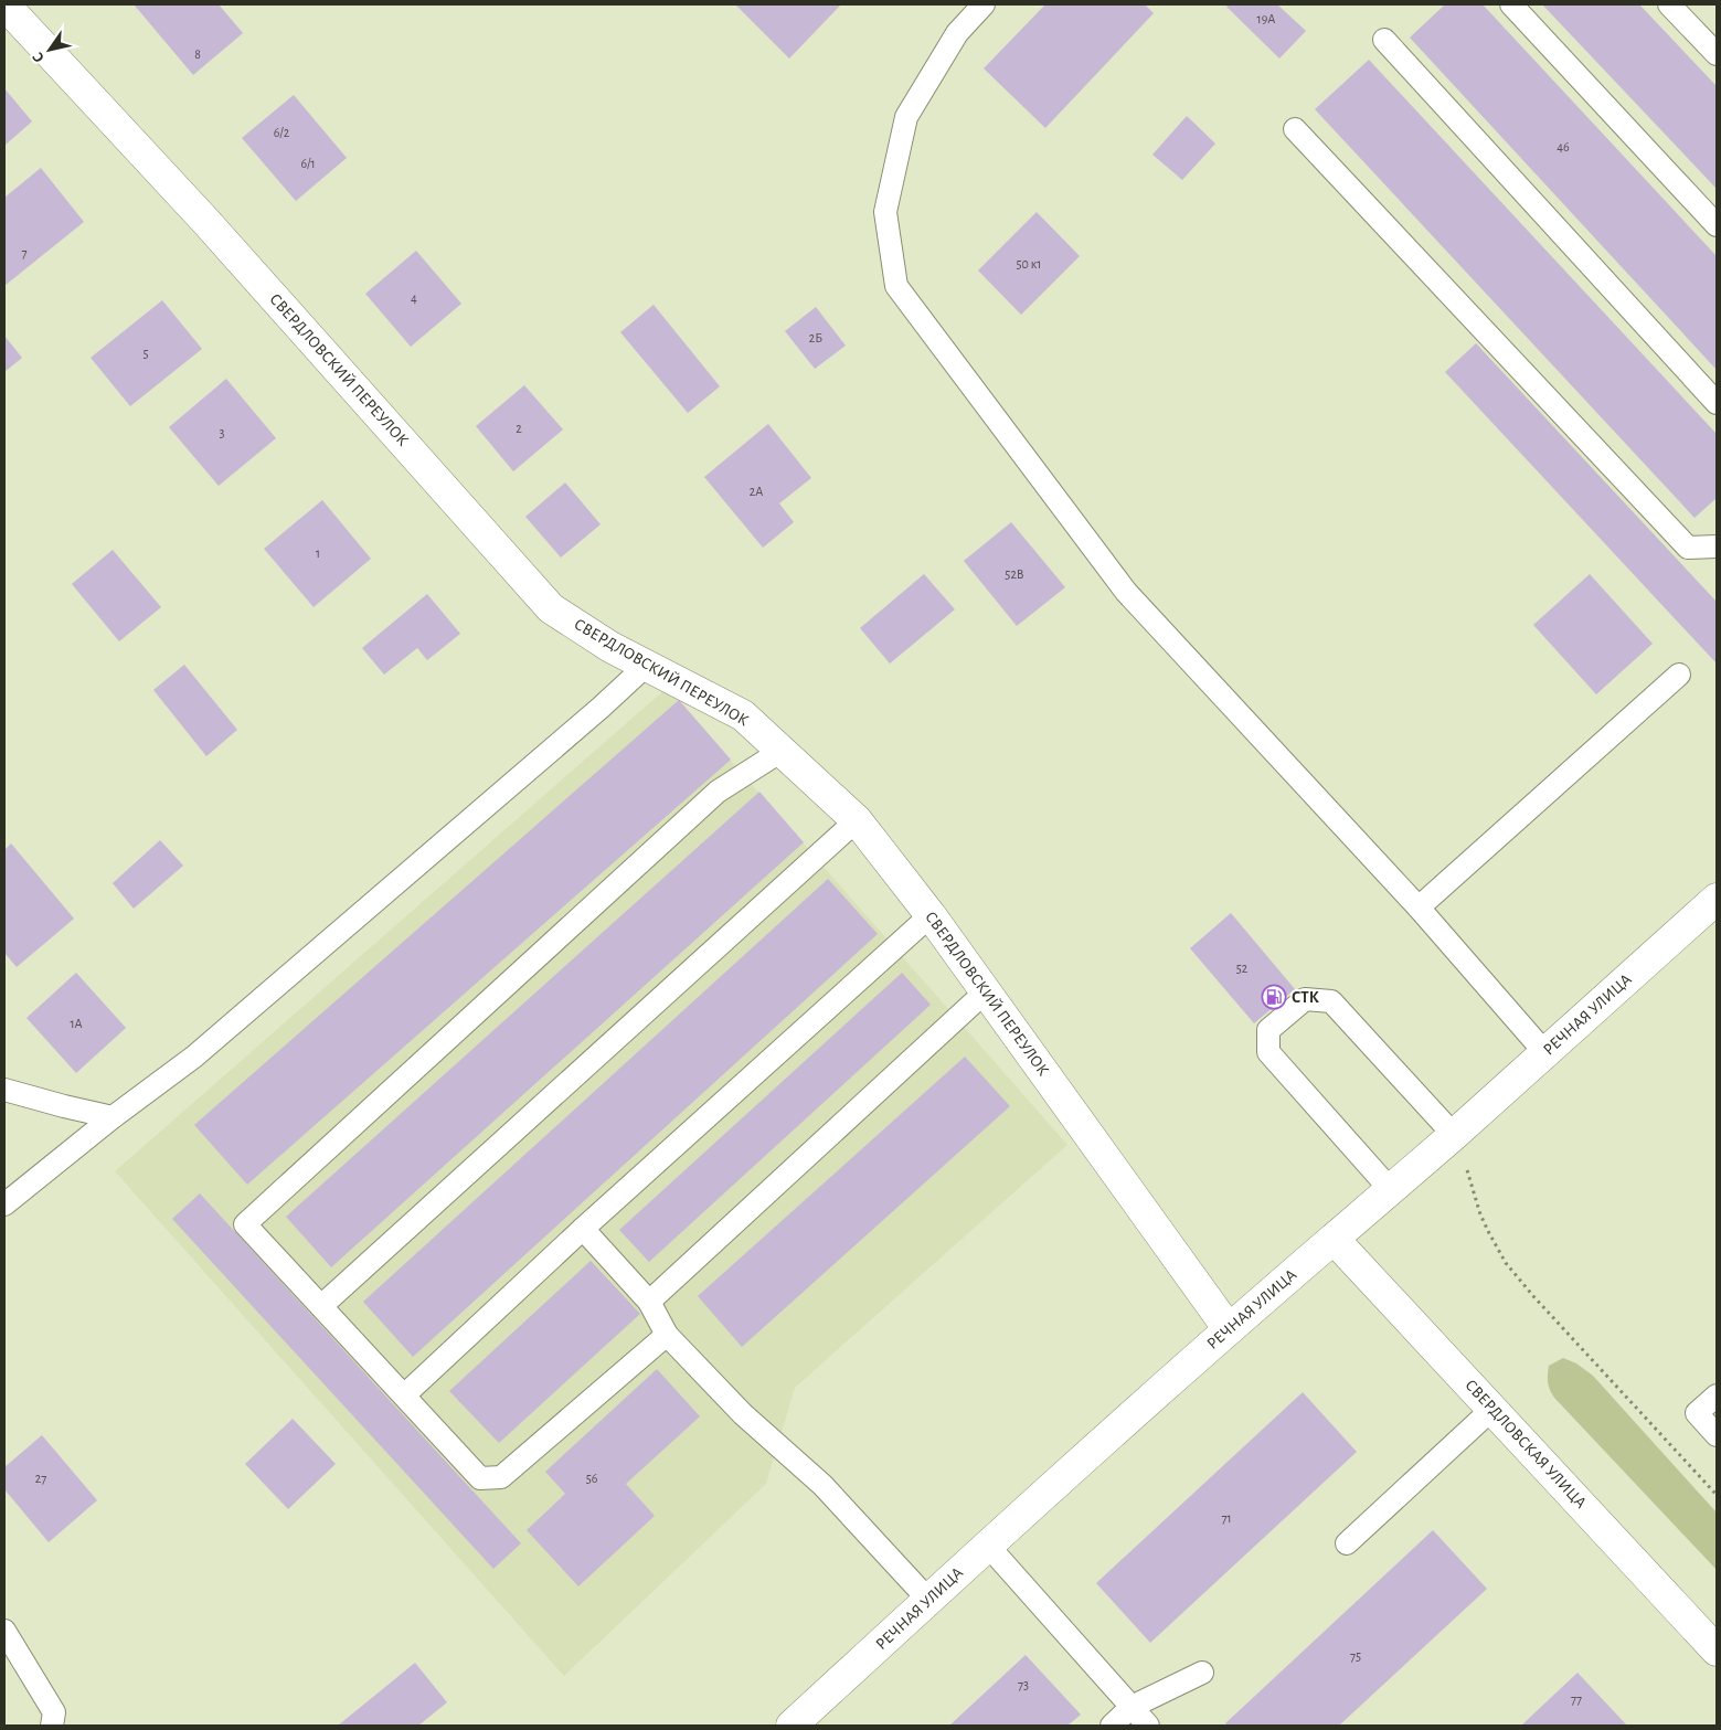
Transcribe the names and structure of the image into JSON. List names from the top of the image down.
{
  "streets": {
    "street": ["СВЕРДЛОВСКИЙ ПЕРЕУЛОК", "РЕЧНАЯ УЛИЦА", "СВЕРДЛОВСКАЯ УЛИЦА"]
  },
  "crossings": [
    ["СВЕРДЛОВСКИЙ ПЕРЕУЛОК", "РЕЧНАЯ УЛИЦА"],
    ["РЕЧНАЯ УЛИЦА", "СВЕРДЛОВСКАЯ УЛИЦА"]
  ],
  "places": {
    "fuel station": ["СТК"]
  },
  "house_numbers": [
    "19А",
    "8",
    "6/2",
    "46",
    "6/1",
    "7",
    "50 к1",
    "4",
    "2Б",
    "5",
    "2",
    "3",
    "2А",
    "1",
    "52В",
    "52",
    "1А",
    "27",
    "56",
    "71",
    "75",
    "73",
    "77"
  ],
  "north": "bottom left"
}
